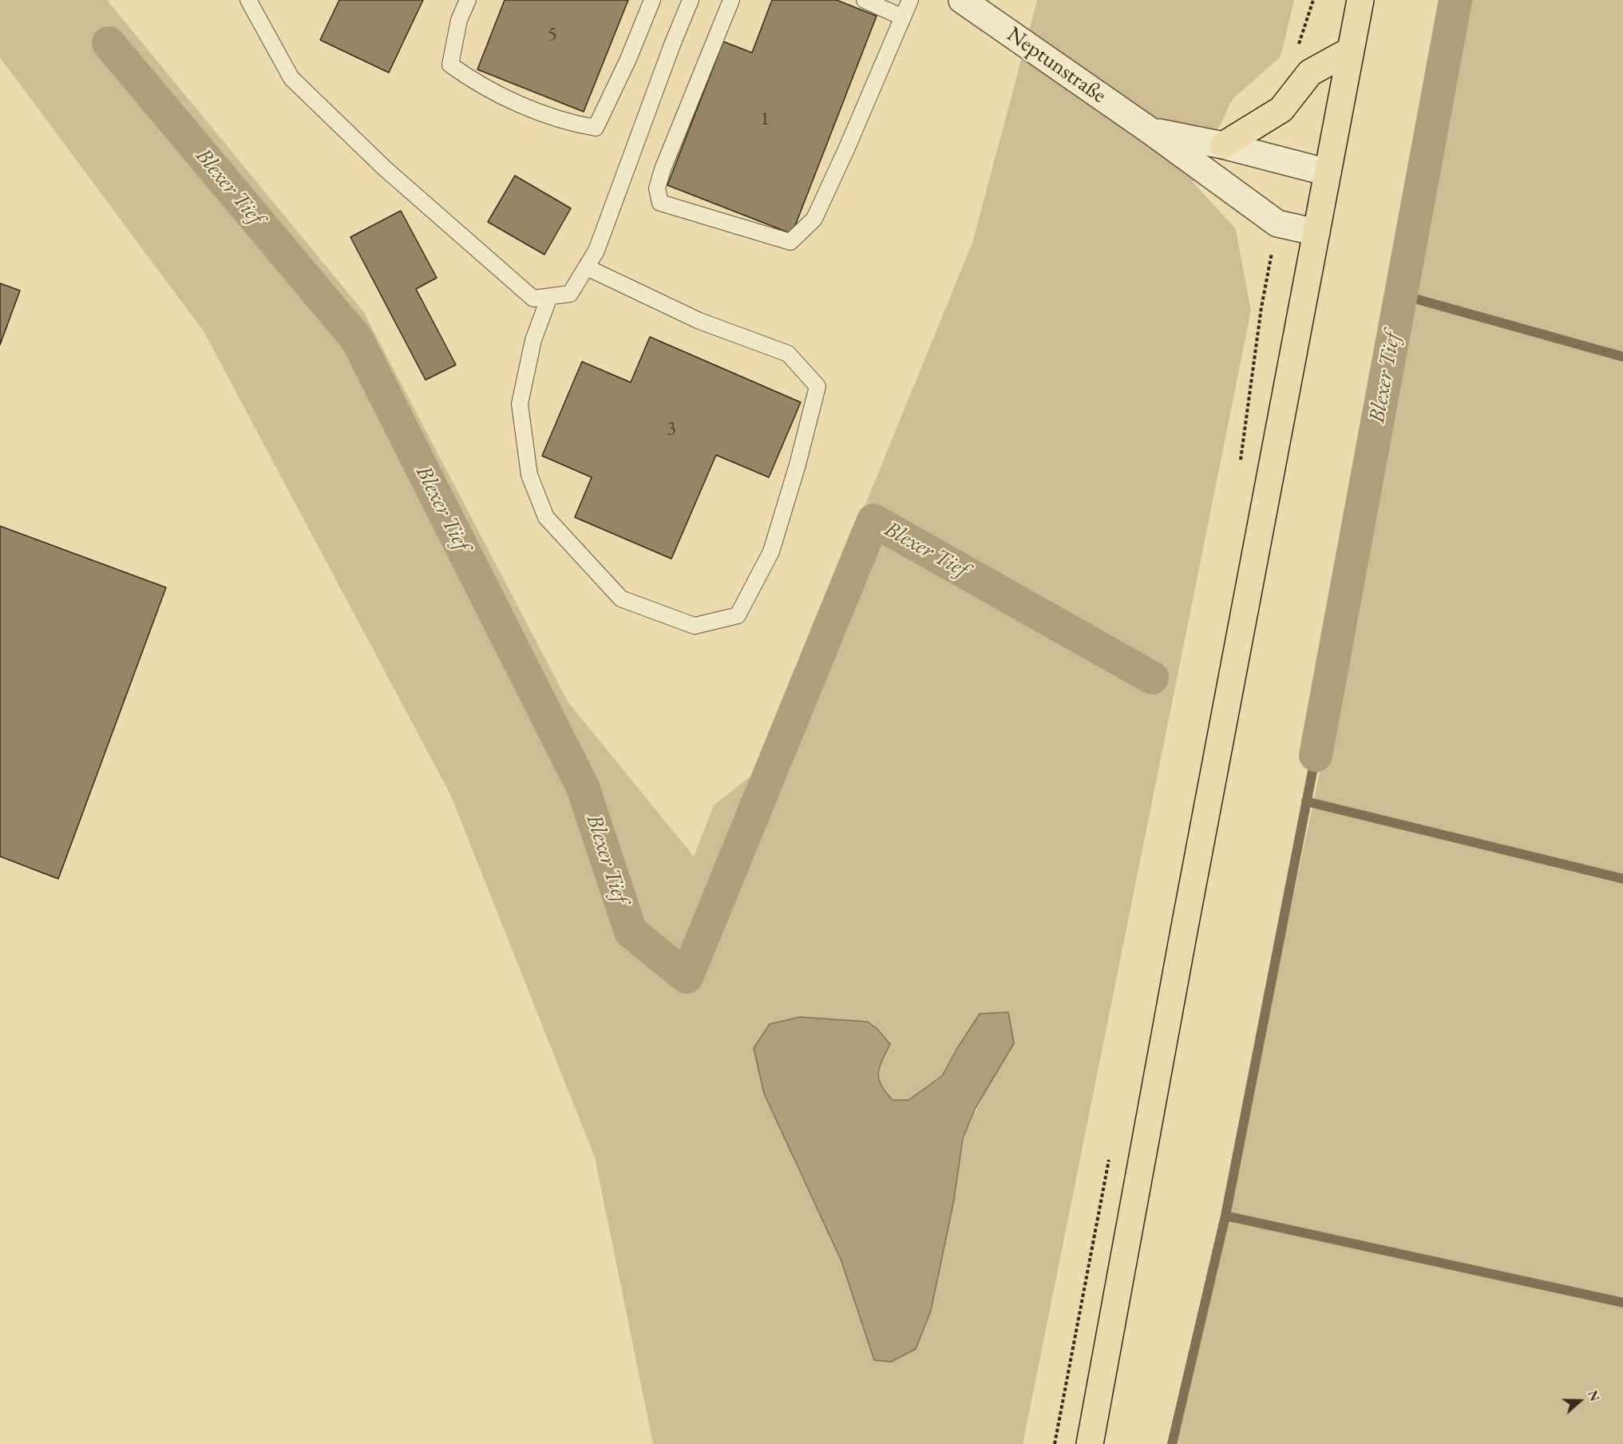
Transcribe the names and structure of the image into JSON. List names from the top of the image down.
{
  "streets": {
    "street": ["Neptunstraße"]
  },
  "water": ["Blexer Tief"],
  "house_numbers": ["5", "1", "3"],
  "north": "right"
}
